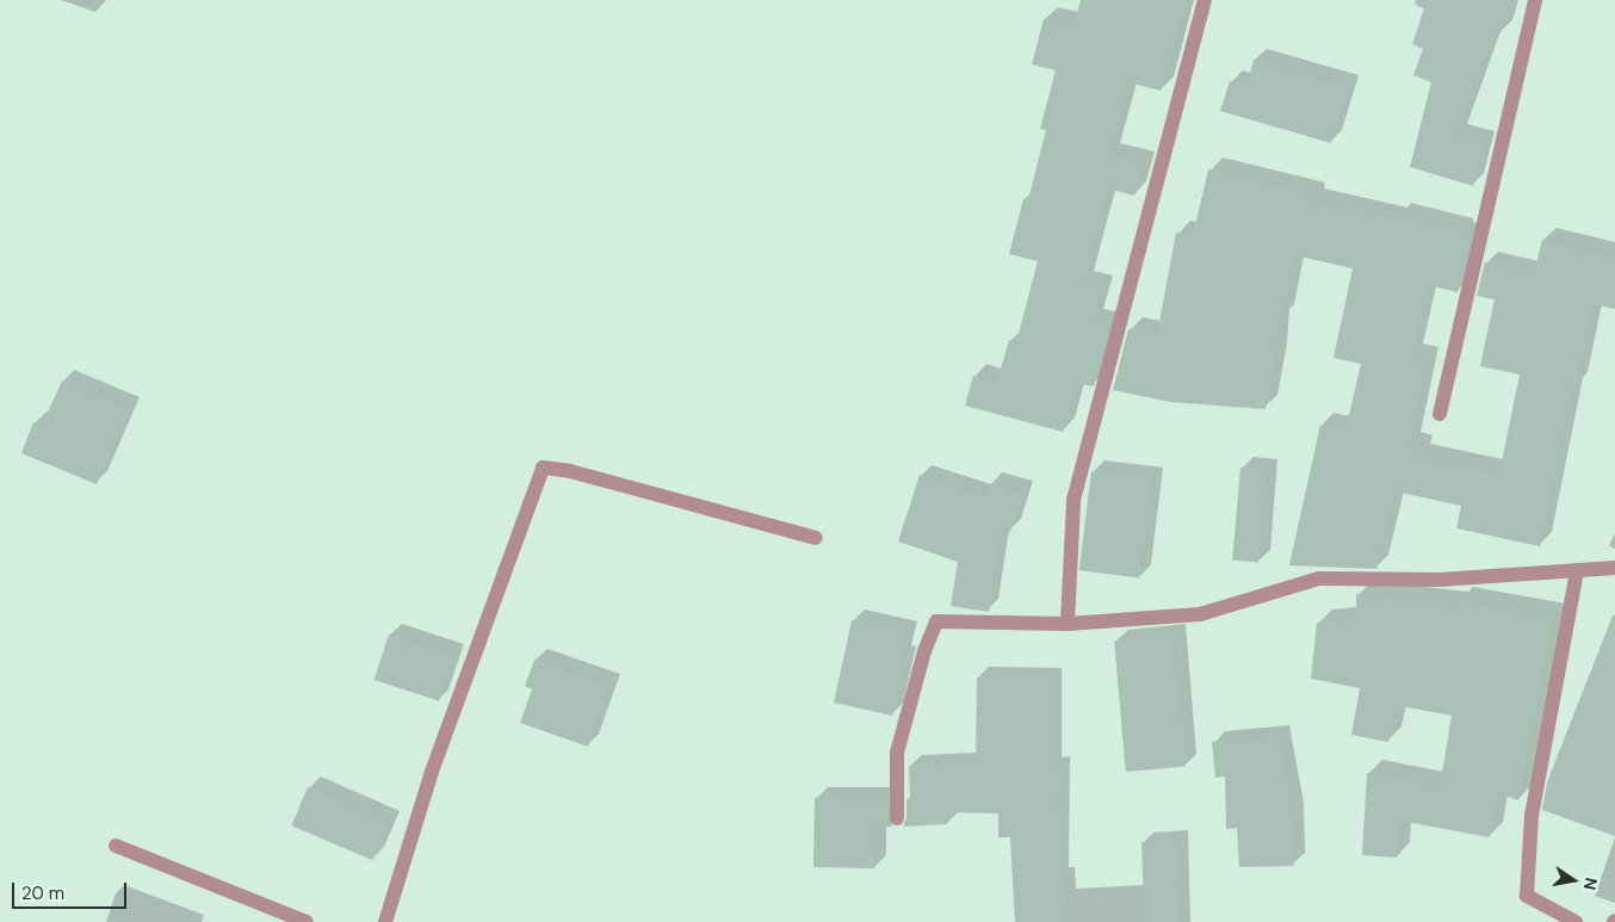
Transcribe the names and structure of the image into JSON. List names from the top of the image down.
{
  "scale_bar": "20 m",
  "north": "right"
}
